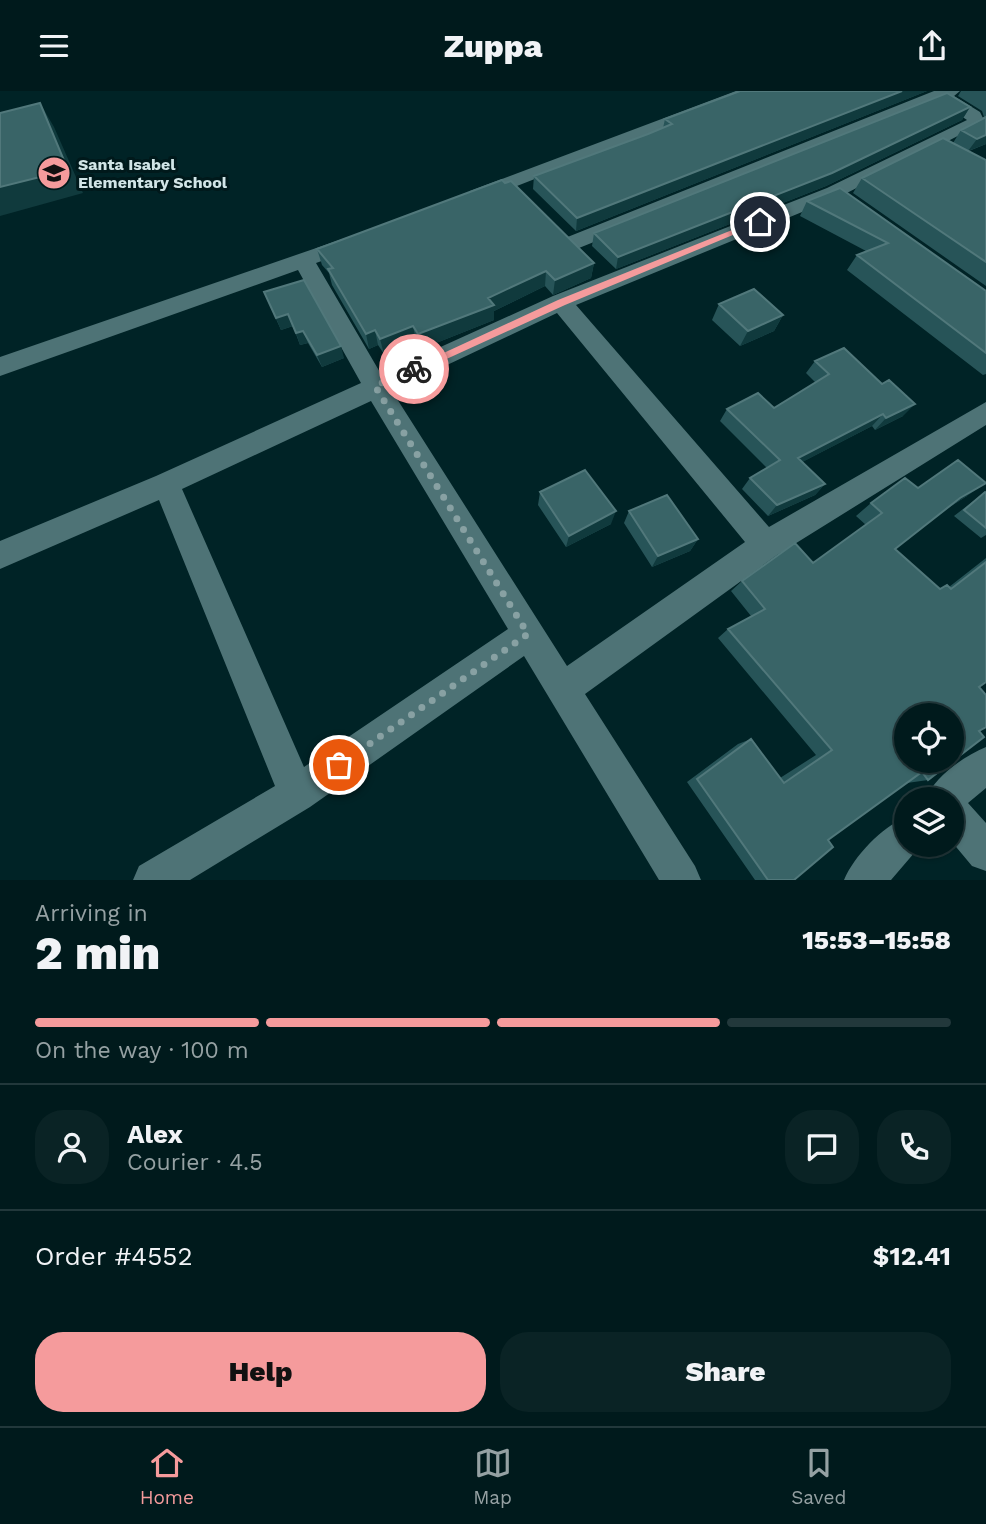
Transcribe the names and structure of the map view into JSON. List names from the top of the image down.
{
  "places": {
    "school or university": ["Santa Isabel Elementary School"]
  },
  "page": {
    "header": "Zuppa",
    "heading": ["2 min", "Arriving in", "15:53–15:58"],
    "panel": [
      "Alex",
      "Courier · 4.5",
      "Order #4552",
      "$12.41"
    ],
    "bar": "On the way · 100 m",
    "buttons": ["Help", "Share"],
    "tabs": ["Home", "Map", "Saved"]
  }
}
